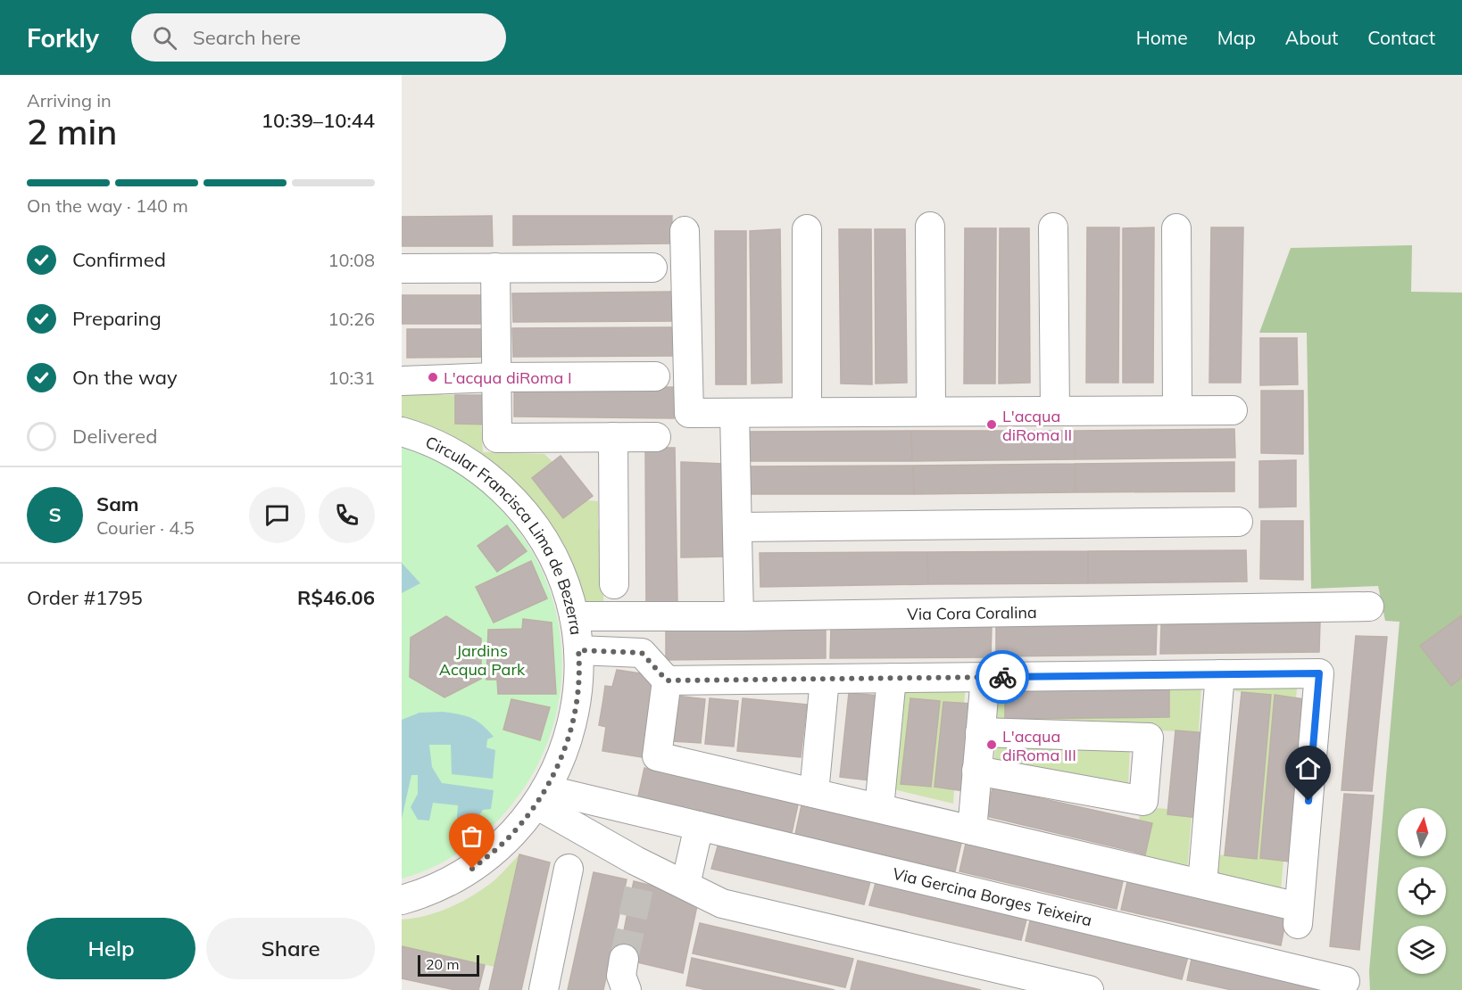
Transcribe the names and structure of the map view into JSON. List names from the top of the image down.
{
  "streets": {
    "lane": ["Circular Francisca Lima de Bezerra", "Via Cora Coralina", "Via Gercina Borges Teixeira"]
  },
  "crossings": [
    ["Circular Francisca Lima de Bezerra", "Via Cora Coralina"],
    ["Circular Francisca Lima de Bezerra", "Via Gercina Borges Teixeira"]
  ],
  "parks": ["Jardins Acqua Park"],
  "places": ["L'acqua diRoma I", "L'acqua diRoma II", "L'acqua diRoma III"],
  "scale_bar": "20 m",
  "north": "top",
  "page": {
    "header": "Forkly",
    "search": "Search here",
    "nav": [
      "Home",
      "Map",
      "About",
      "Contact"
    ],
    "heading": ["2 min", "Arriving in", "10:39–10:44"],
    "panel": [
      "Sam",
      "Courier · 4.5",
      "Order #1795",
      "R$46.06"
    ],
    "bar": "On the way · 140 m",
    "list": [
      ["Confirmed", "10:08"],
      ["Preparing", "10:26"],
      ["On the way", "10:31"],
      "Delivered"
    ],
    "round": "S",
    "buttons": ["Help", "Share"],
    "scale": "20 m"
  }
}
